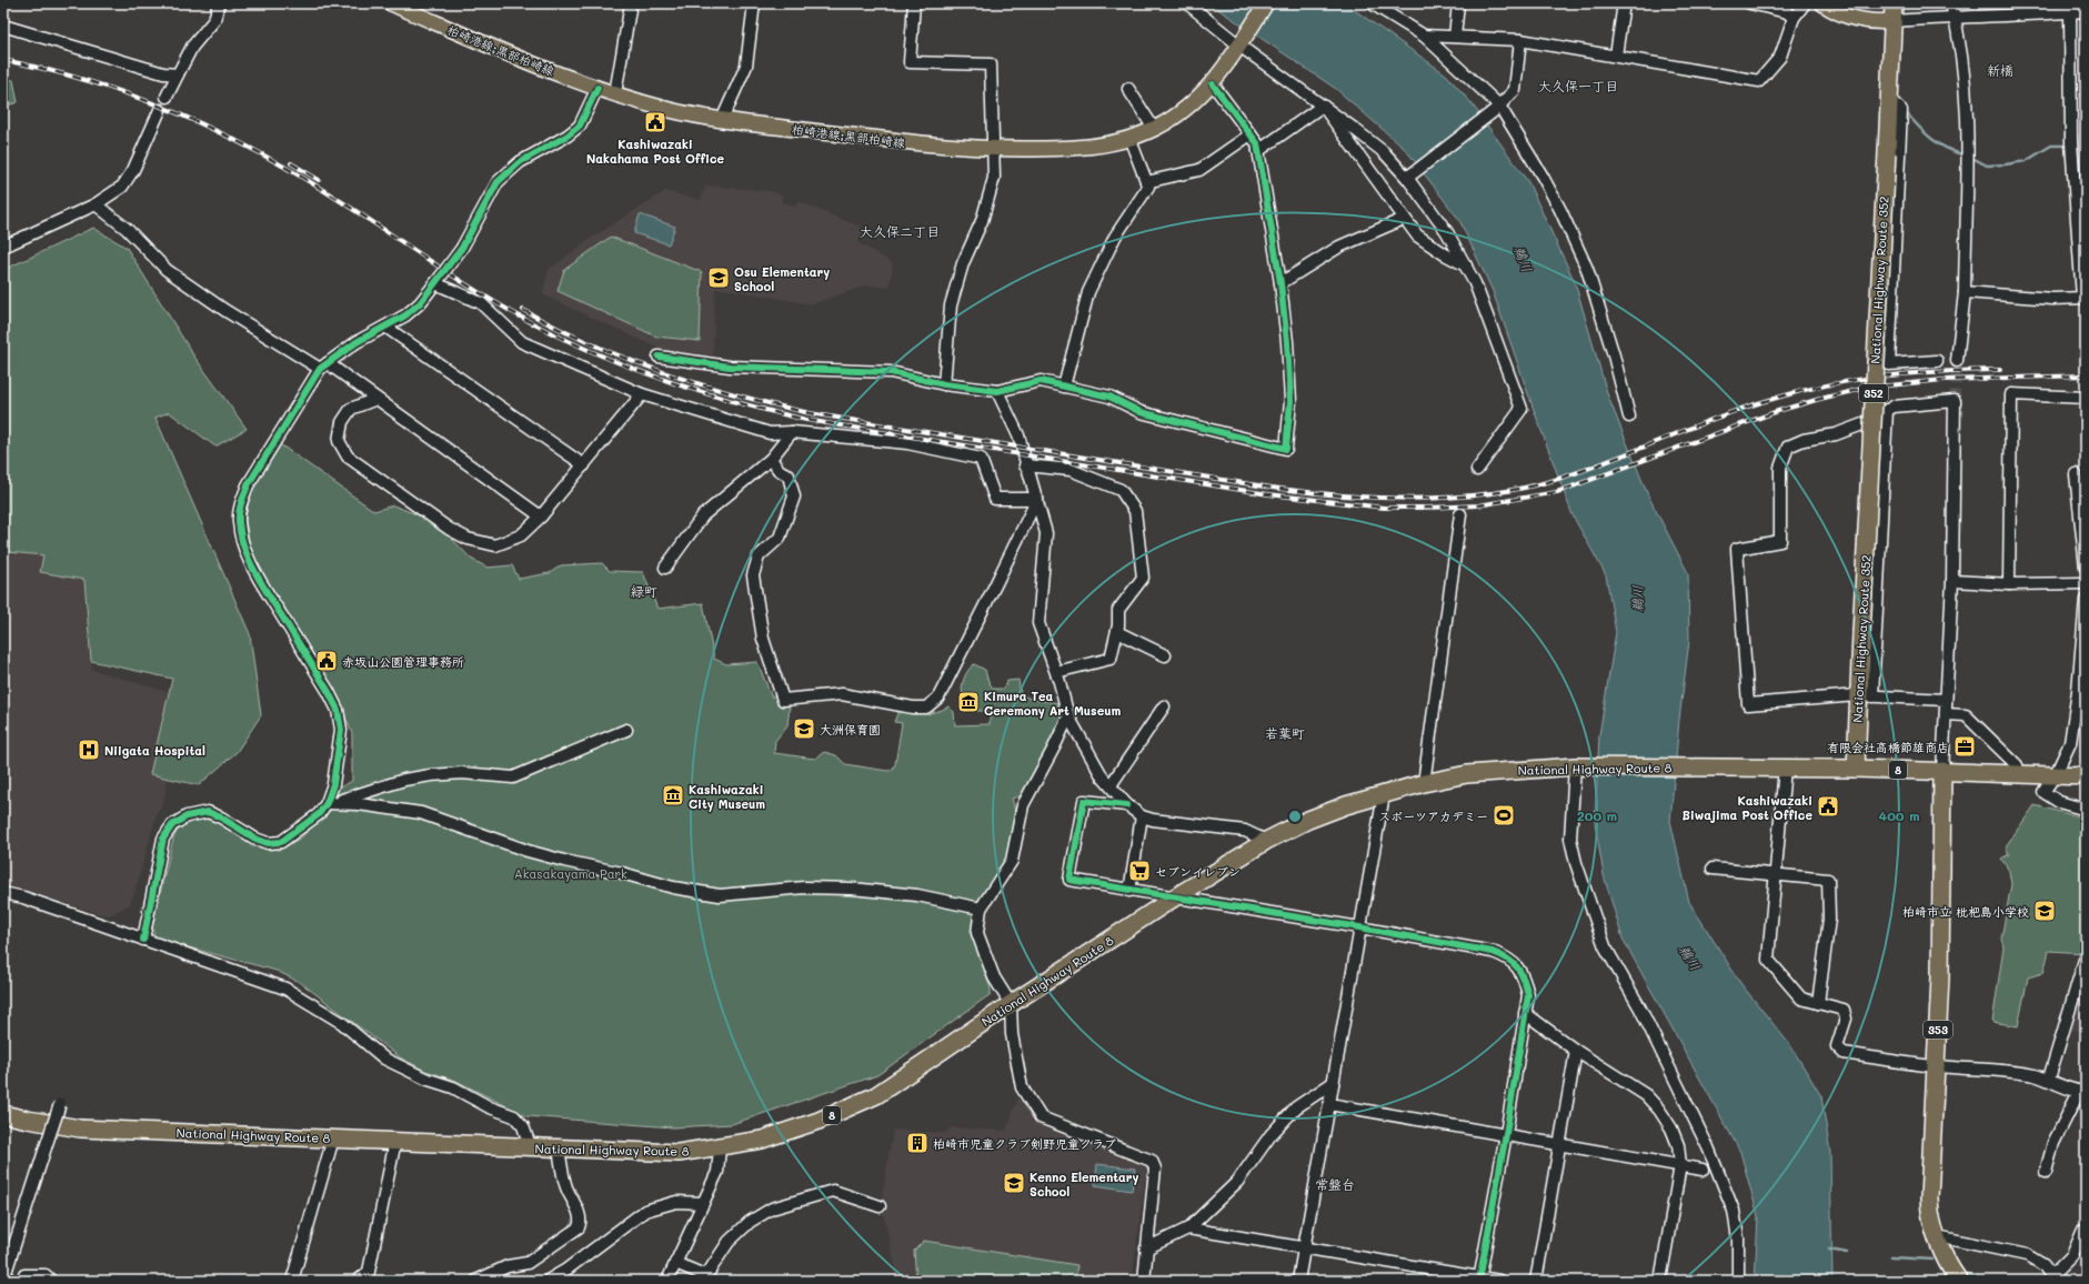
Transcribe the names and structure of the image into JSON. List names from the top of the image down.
{
  "streets": {
    "highway": [
      "National Highway Route 352",
      "352",
      "National Highway Route 8",
      "8",
      "353"
    ],
    "main road": ["柏崎港線;黒部柏崎線"]
  },
  "crossings": [
    ["National Highway Route 352", "National Highway Route 8"],
    ["National Highway Route 8", "353"]
  ],
  "districts": [
    "新橋",
    "大久保一丁目",
    "大久保二丁目",
    "緑町",
    "若葉町",
    "常盤台"
  ],
  "water": ["鵜川"],
  "parks": ["Akasakayama Park"],
  "places": {
    "public building": ["Kashiwazaki Nakahama Post Office", "赤坂山公園管理事務所", "Kashiwazaki Biwajima Post Office"],
    "school or university": [
      "Osu Elementary School",
      "大洲保育園",
      "柏崎市立 枇杷島小学校",
      "Kenno Elementary School"
    ],
    "museum": ["Kimura Tea Ceremony Art Museum", "Kashiwazaki City Museum"],
    "office": ["有限会社高橋節雄商店"],
    "hospital": ["Niigata Hospital"],
    "sports": ["スポーツアカデミー"],
    "supermarket": ["セブンイレブン"],
    "building": ["柏崎市児童クラブ剣野児童クラブ"]
  },
  "rings": ["200 m", "400 m"]
}
